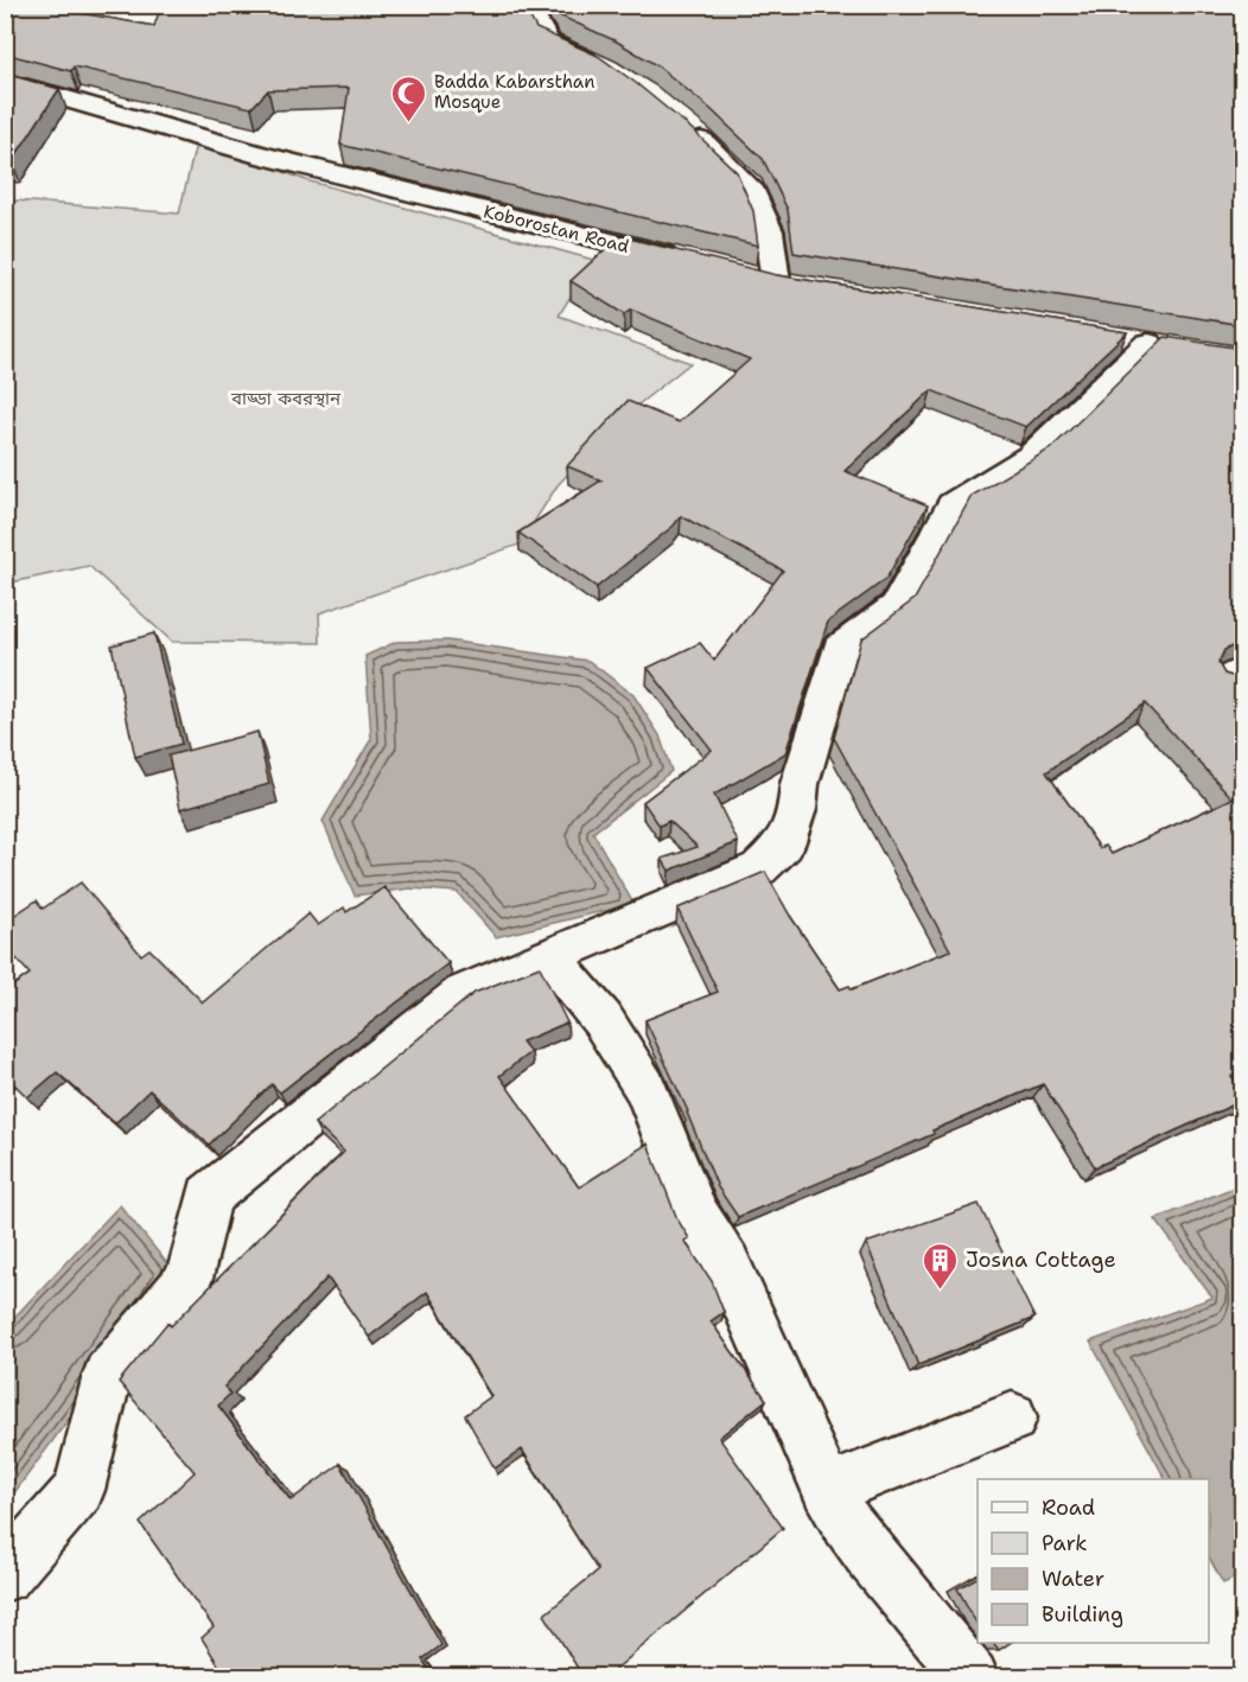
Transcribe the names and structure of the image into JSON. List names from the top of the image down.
{
  "streets": {
    "street": ["Koborostan Road"]
  },
  "parks": ["বাড্ডা কবরস্থান"],
  "places": {
    "mosque": ["Badda Kabarsthan Mosque"],
    "building": ["Josna Cottage"]
  },
  "legend": [
    "Road",
    "Park",
    "Water",
    "Building"
  ]
}
